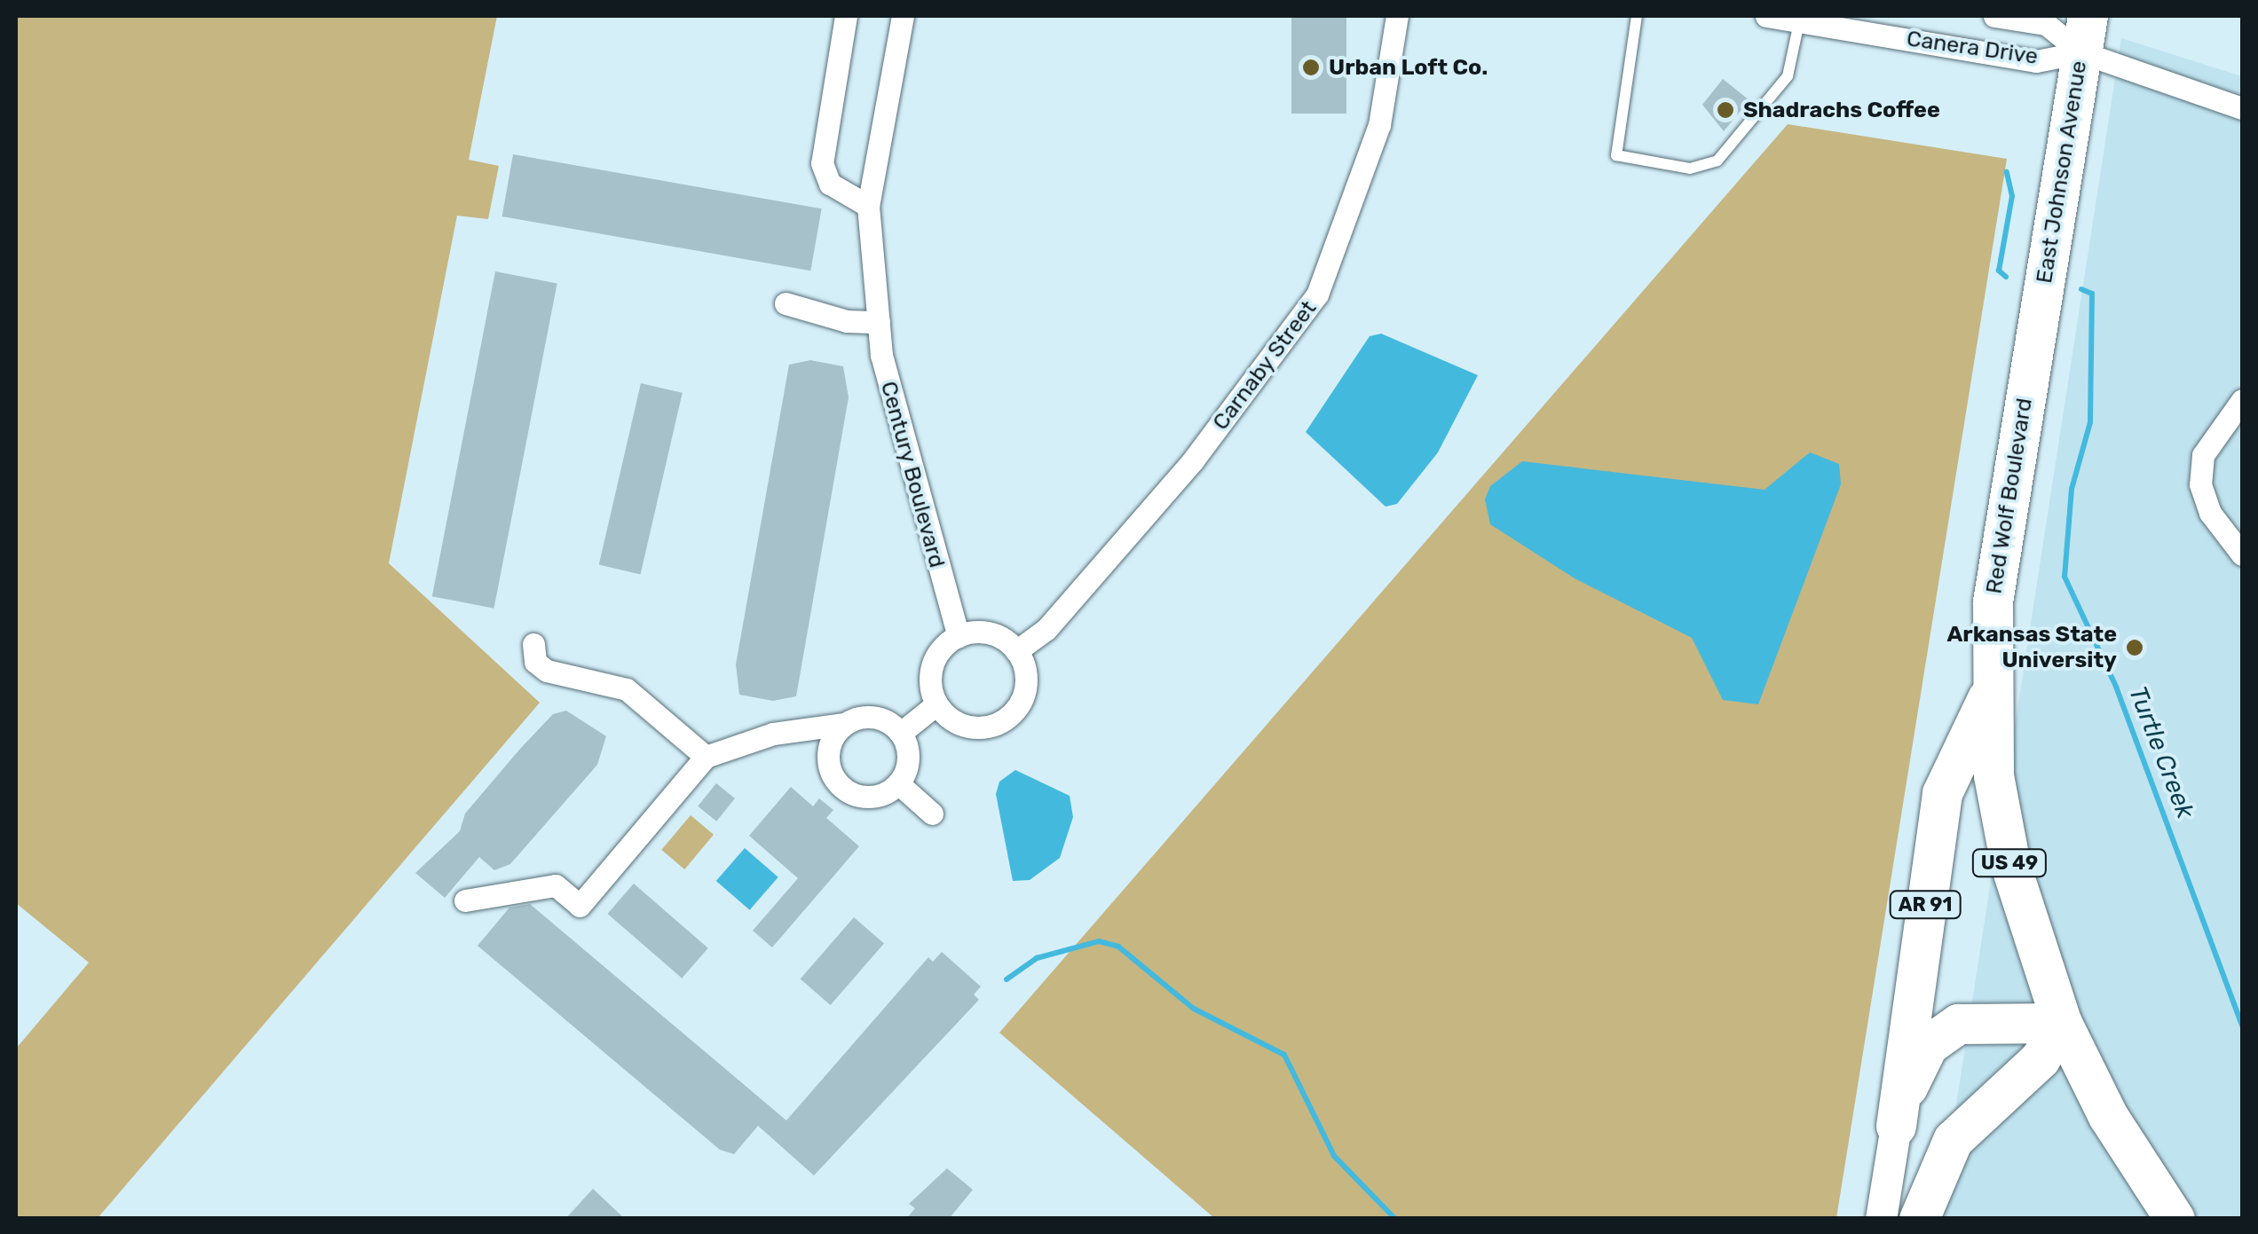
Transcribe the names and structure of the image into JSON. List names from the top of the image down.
{
  "streets": {
    "highway": [
      "East Johnson Avenue",
      "Red Wolf Boulevard",
      "US 49",
      "AR 91"
    ],
    "street": ["Canera Drive", "Carnaby Street", "Century Boulevard"]
  },
  "crossings": [
    ["Canera Drive", "East Johnson Avenue"],
    ["East Johnson Avenue", "Red Wolf Boulevard"],
    ["Carnaby Street", "Century Boulevard"],
    ["Red Wolf Boulevard", "AR 91"]
  ],
  "water": ["Turtle Creek"],
  "places": ["Urban Loft Co.", "Shadrachs Coffee", "Arkansas State University"]
}
